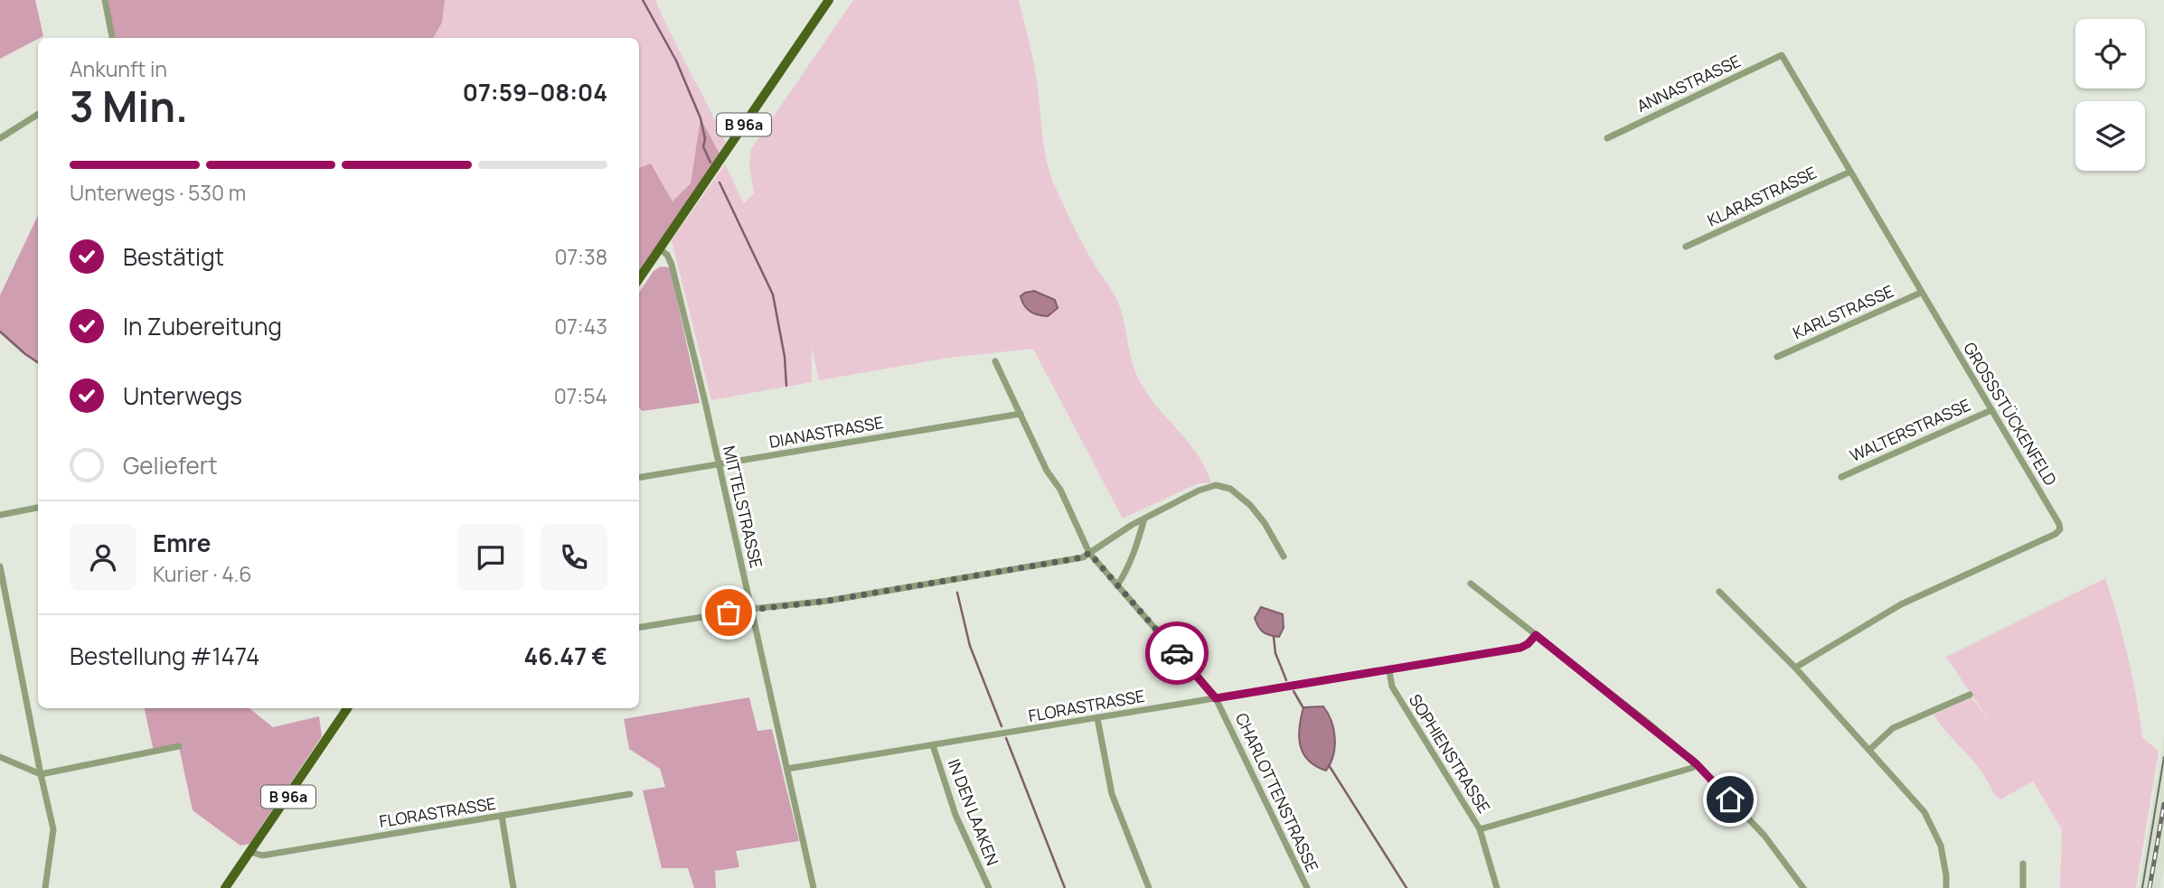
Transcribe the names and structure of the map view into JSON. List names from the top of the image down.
{
  "streets": {
    "main road": ["B 96a"],
    "street": [
      "ANNASTRASSE",
      "KLARASTRASSE",
      "KARLSTRASSE",
      "GROSSSTÜCKENFELD",
      "WALTERSTRASSE",
      "DIANASTRASSE",
      "MITTELSTRASSE",
      "FLORASTRASSE",
      "SOPHIENSTRASSE",
      "CHARLOTTENSTRASSE",
      "IN DEN LAAKEN"
    ]
  },
  "crossings": [
    ["ANNASTRASSE", "GROSSSTÜCKENFELD"],
    ["B 96a", "MITTELSTRASSE"],
    ["B 96a", "FLORASTRASSE"],
    ["KLARASTRASSE", "GROSSSTÜCKENFELD"],
    ["KARLSTRASSE", "GROSSSTÜCKENFELD"],
    ["GROSSSTÜCKENFELD", "WALTERSTRASSE"],
    ["DIANASTRASSE", "MITTELSTRASSE"],
    ["DIANASTRASSE", "CHARLOTTENSTRASSE"],
    ["MITTELSTRASSE", "FLORASTRASSE"],
    ["FLORASTRASSE", "SOPHIENSTRASSE"],
    ["FLORASTRASSE", "CHARLOTTENSTRASSE"],
    ["FLORASTRASSE", "IN DEN LAAKEN"]
  ],
  "page": {
    "heading": ["3 Min.", "Ankunft in", "07:59–08:04"],
    "panel": [
      "Emre",
      "Kurier · 4.6",
      "Bestellung #1474",
      "46.47 €"
    ],
    "bar": "Unterwegs · 530 m",
    "list": [
      ["Bestätigt", "07:38"],
      ["In Zubereitung", "07:43"],
      ["Unterwegs", "07:54"],
      "Geliefert"
    ]
  }
}
